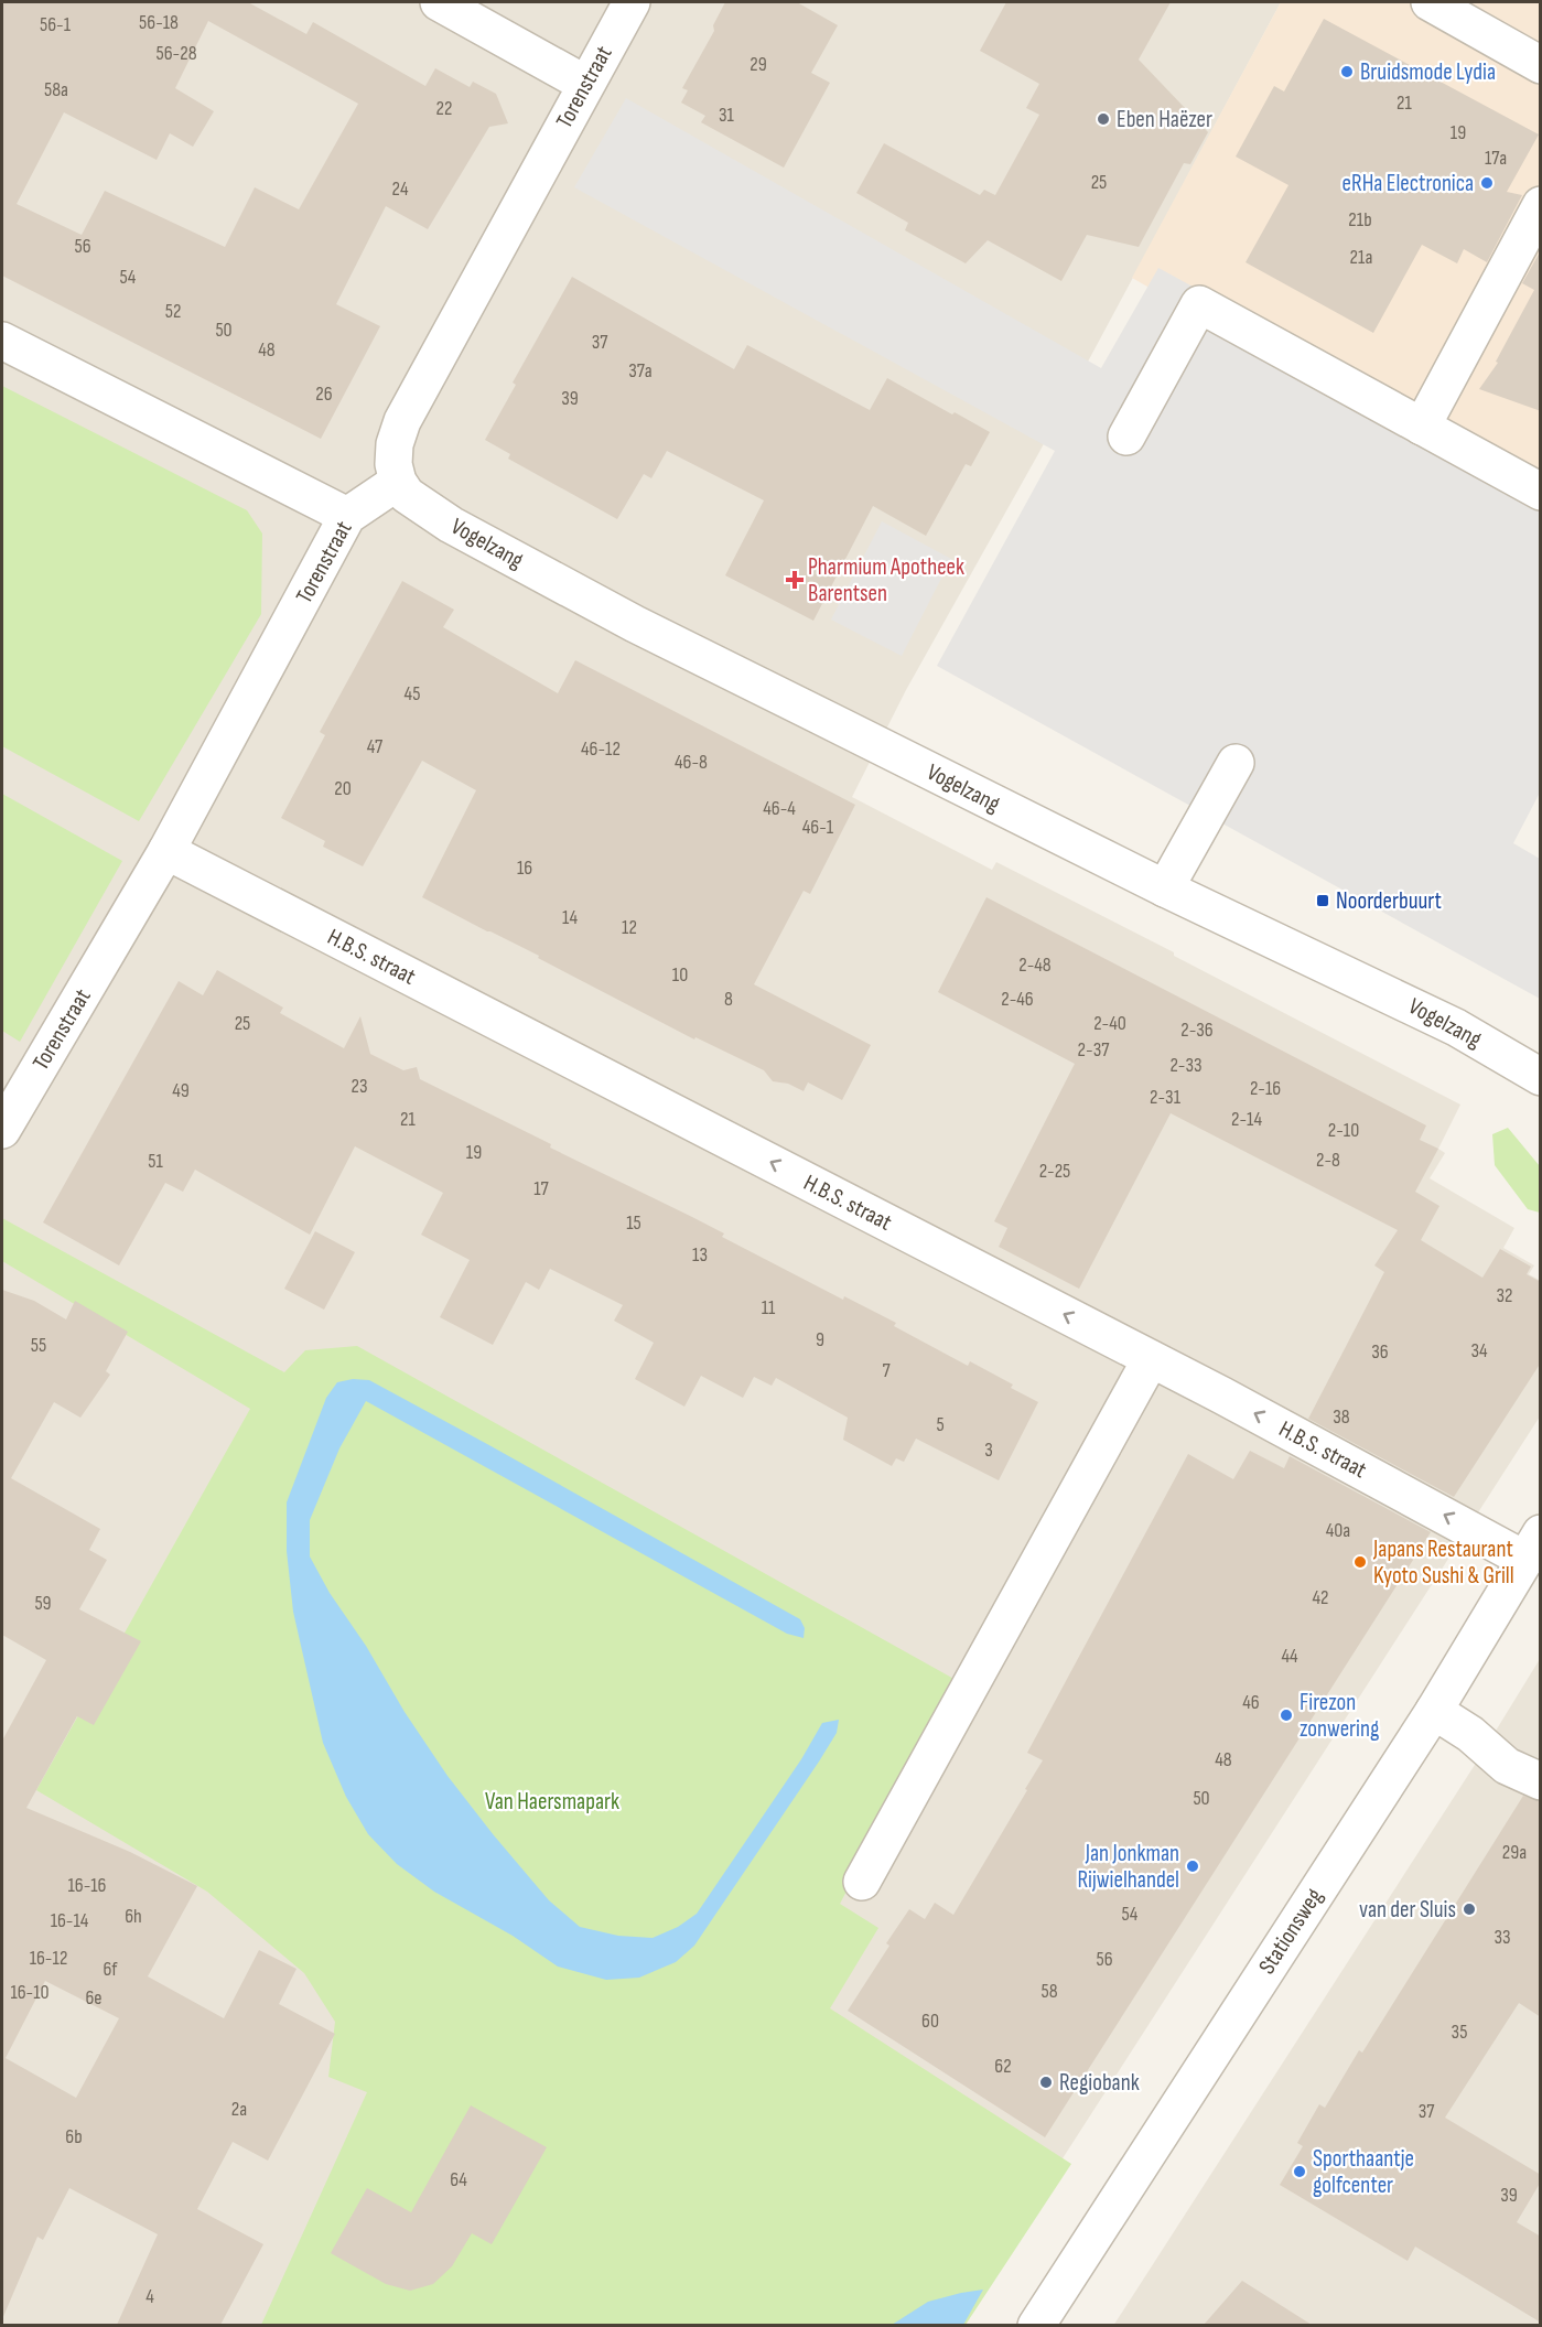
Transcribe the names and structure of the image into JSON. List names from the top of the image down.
{
  "streets": {
    "street": [
      "Torenstraat",
      "Vogelzang",
      "H.B.S. straat",
      "Stationsweg"
    ]
  },
  "crossings": [
    ["Torenstraat", "Vogelzang"],
    ["Torenstraat", "H.B.S. straat"],
    ["H.B.S. straat", "Stationsweg"]
  ],
  "one_way": ["H.B.S. straat"],
  "parks": ["Van Haersmapark"],
  "places": {
    "other": [
      "Bruidsmode Lydia",
      "Eben Haëzer",
      "eRHa Electronica",
      "Japans Restaurant Kyoto Sushi & Grill",
      "Firezon zonwering",
      "Jan Jonkman Rijwielhandel",
      "van der Sluis",
      "Regiobank",
      "Sporthaantje golfcenter"
    ],
    "health": ["Pharmium Apotheek Barentsen"],
    "transit": ["Noorderbuurt"]
  },
  "house_numbers": [
    "56-18",
    "56-1",
    "56-28",
    "29",
    "58a",
    "21",
    "22",
    "31",
    "19",
    "17a",
    "25",
    "24",
    "21b",
    "56",
    "21a",
    "54",
    "52",
    "50",
    "37",
    "48",
    "37a",
    "26",
    "39",
    "45",
    "47",
    "46-12",
    "46-8",
    "20",
    "46-4",
    "46-1",
    "16",
    "14",
    "12",
    "2-48",
    "10",
    "8",
    "2-46",
    "25",
    "2-40",
    "2-36",
    "2-37",
    "2-33",
    "23",
    "2-16",
    "49",
    "2-31",
    "21",
    "2-14",
    "2-10",
    "19",
    "2-8",
    "51",
    "2-25",
    "17",
    "15",
    "13",
    "32",
    "11",
    "9",
    "55",
    "34",
    "36",
    "7",
    "38",
    "5",
    "3",
    "40a",
    "42",
    "59",
    "44",
    "46",
    "48",
    "50",
    "29a",
    "16-16",
    "54",
    "6h",
    "16-14",
    "33",
    "16-12",
    "56",
    "6f",
    "58",
    "16-10",
    "6e",
    "60",
    "35",
    "62",
    "2a",
    "37",
    "6b",
    "64",
    "39",
    "4"
  ]
}
